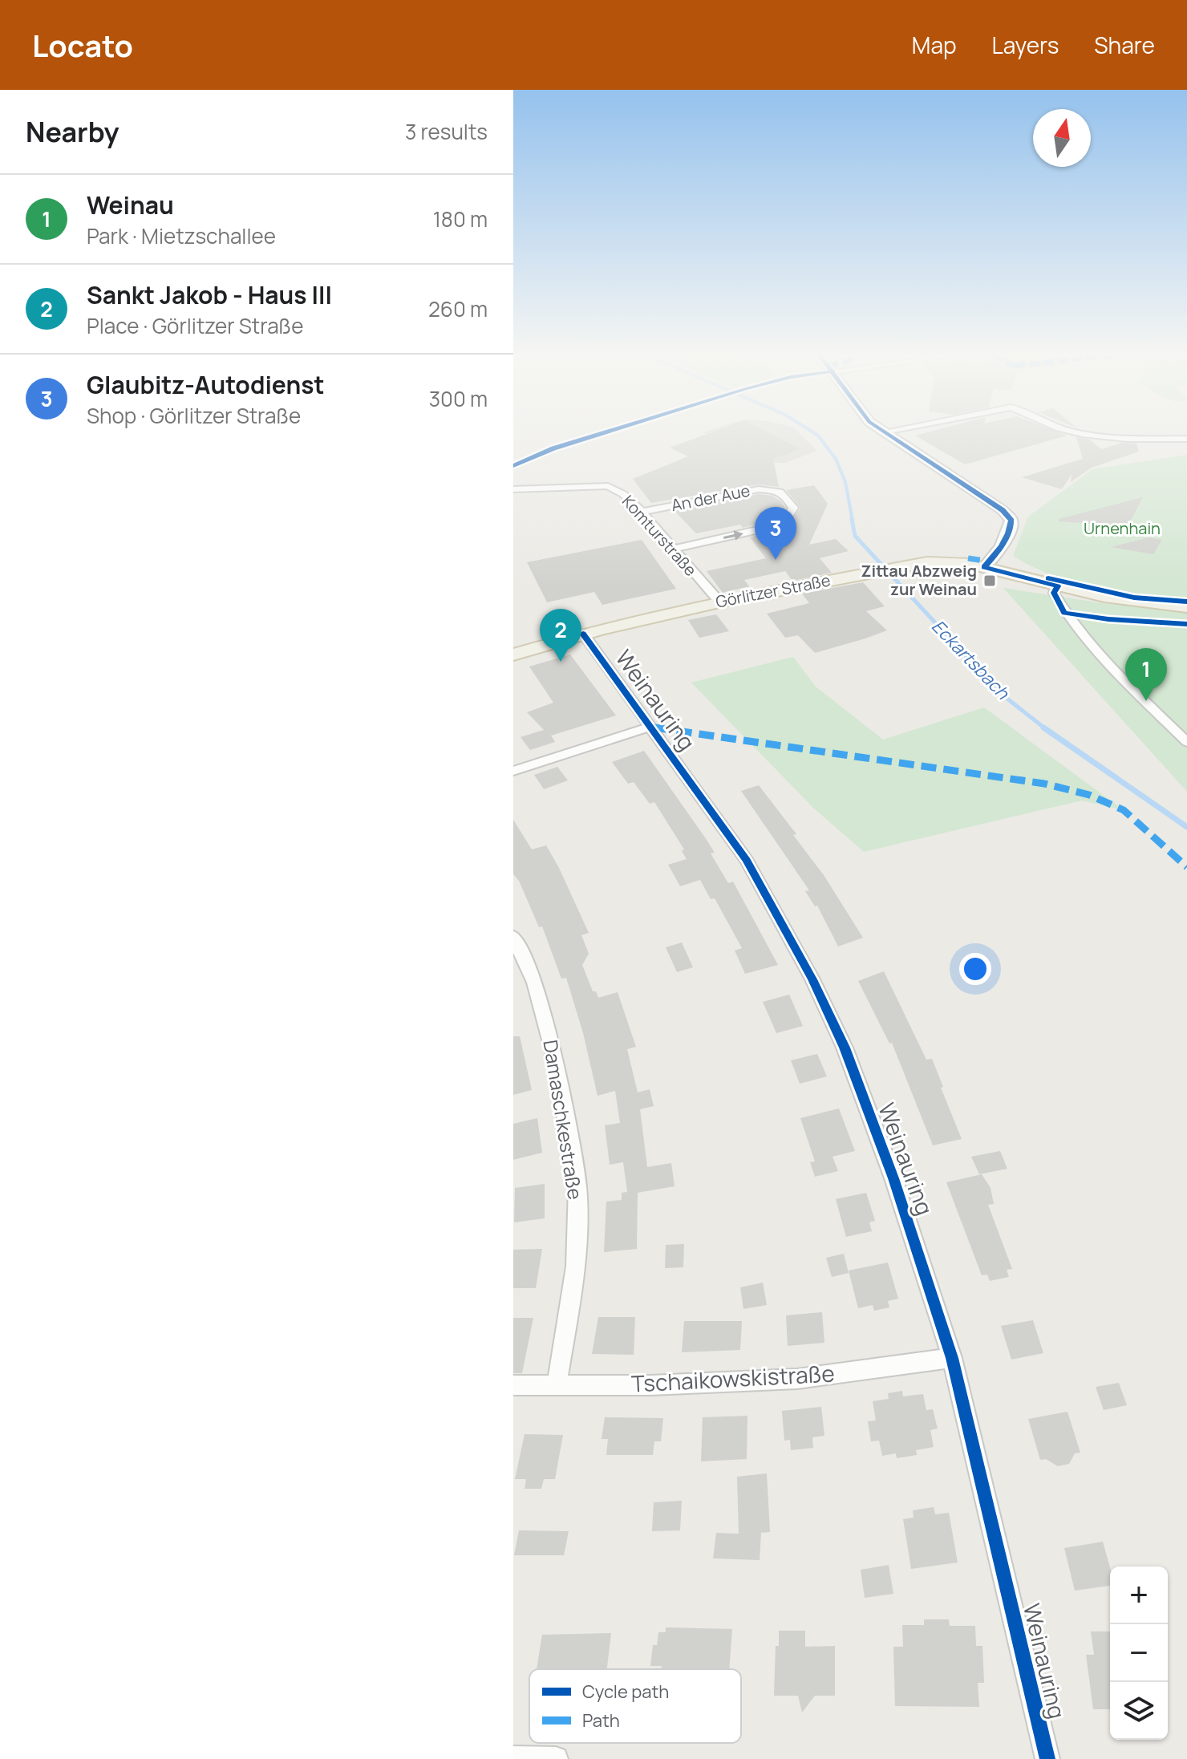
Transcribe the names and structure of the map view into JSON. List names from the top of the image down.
{
  "streets": {
    "main road": ["Görlitzer Straße"],
    "street": [
      "An der Aue",
      "Komturstraße",
      "Weinauring",
      "Damaschkestraße",
      "Tschaikowskistraße"
    ]
  },
  "crossings": [
    ["An der Aue", "Komturstraße"],
    ["Komturstraße", "Görlitzer Straße"],
    ["Görlitzer Straße", "Weinauring"],
    ["Weinauring", "Tschaikowskistraße"],
    ["Damaschkestraße", "Tschaikowskistraße"]
  ],
  "water": ["Eckartsbach"],
  "parks": ["Urnenhain"],
  "places": {
    "transit": ["Zittau Abzweig zur Weinau"]
  },
  "legend": ["Cycle path", "Path"],
  "north": "top",
  "page": {
    "header": "Locato",
    "nav": ["Map", "Layers", "Share"],
    "heading": ["Nearby", "3 results"],
    "list": [
      {
        "mark": "1",
        "name": "Weinau",
        "note": "Park · Mietzschallee",
        "value": "180 m"
      },
      {
        "mark": "2",
        "name": "Sankt Jakob - Haus III",
        "note": "Place · Görlitzer Straße",
        "value": "260 m"
      },
      {
        "mark": "3",
        "name": "Glaubitz-Autodienst",
        "note": "Shop · Görlitzer Straße",
        "value": "300 m"
      }
    ],
    "pins": ["3", "2", "1"],
    "map_buttons": ["+", "−"]
  }
}
